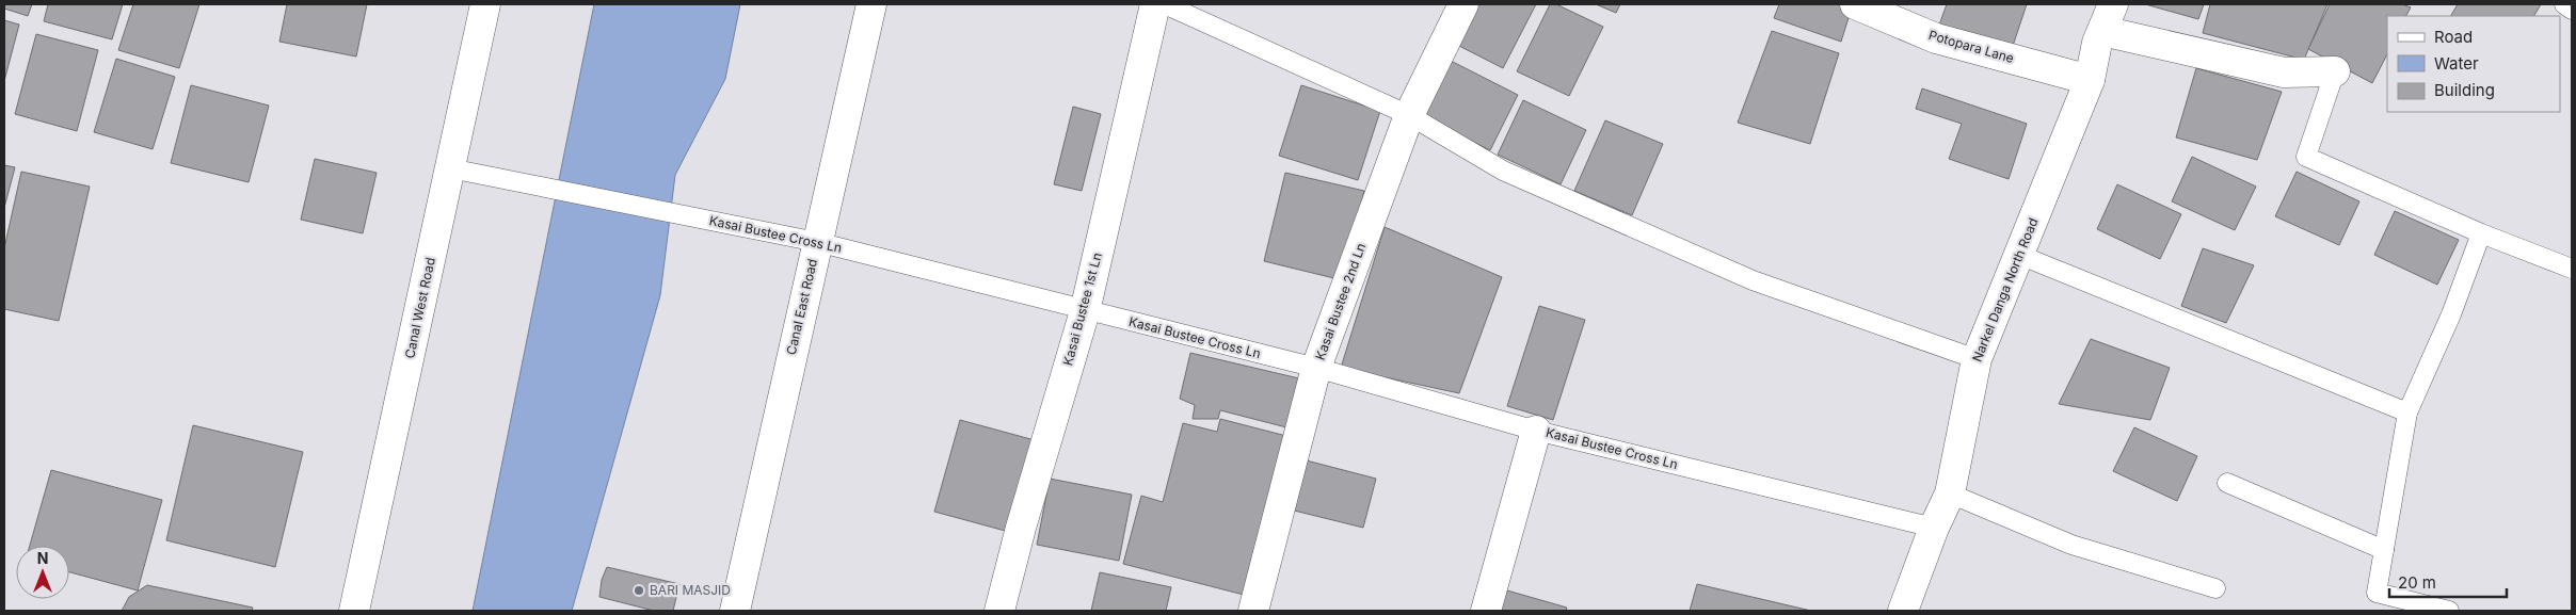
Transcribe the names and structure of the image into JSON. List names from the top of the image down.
{
  "streets": {
    "street": [
      "Potopara Lane",
      "Narkel Danga North Road",
      "Kasai Bustee 2nd Ln",
      "Canal East Road",
      "Canal West Road",
      "Kasai Bustee 1st Ln"
    ],
    "lane": ["Kasai Bustee Cross Ln"]
  },
  "crossings": [
    ["Potopara Lane", "Narkel Danga North Road"],
    ["Kasai Bustee Cross Ln", "Narkel Danga North Road"],
    ["Kasai Bustee Cross Ln", "Kasai Bustee 2nd Ln"],
    ["Kasai Bustee Cross Ln", "Canal East Road"],
    ["Kasai Bustee Cross Ln", "Canal West Road"],
    ["Kasai Bustee Cross Ln", "Kasai Bustee 1st Ln"]
  ],
  "places": ["BARI MASJID"],
  "legend": ["Road", "Water", "Building"],
  "scale_bar": "20 m",
  "north": "top"
}
